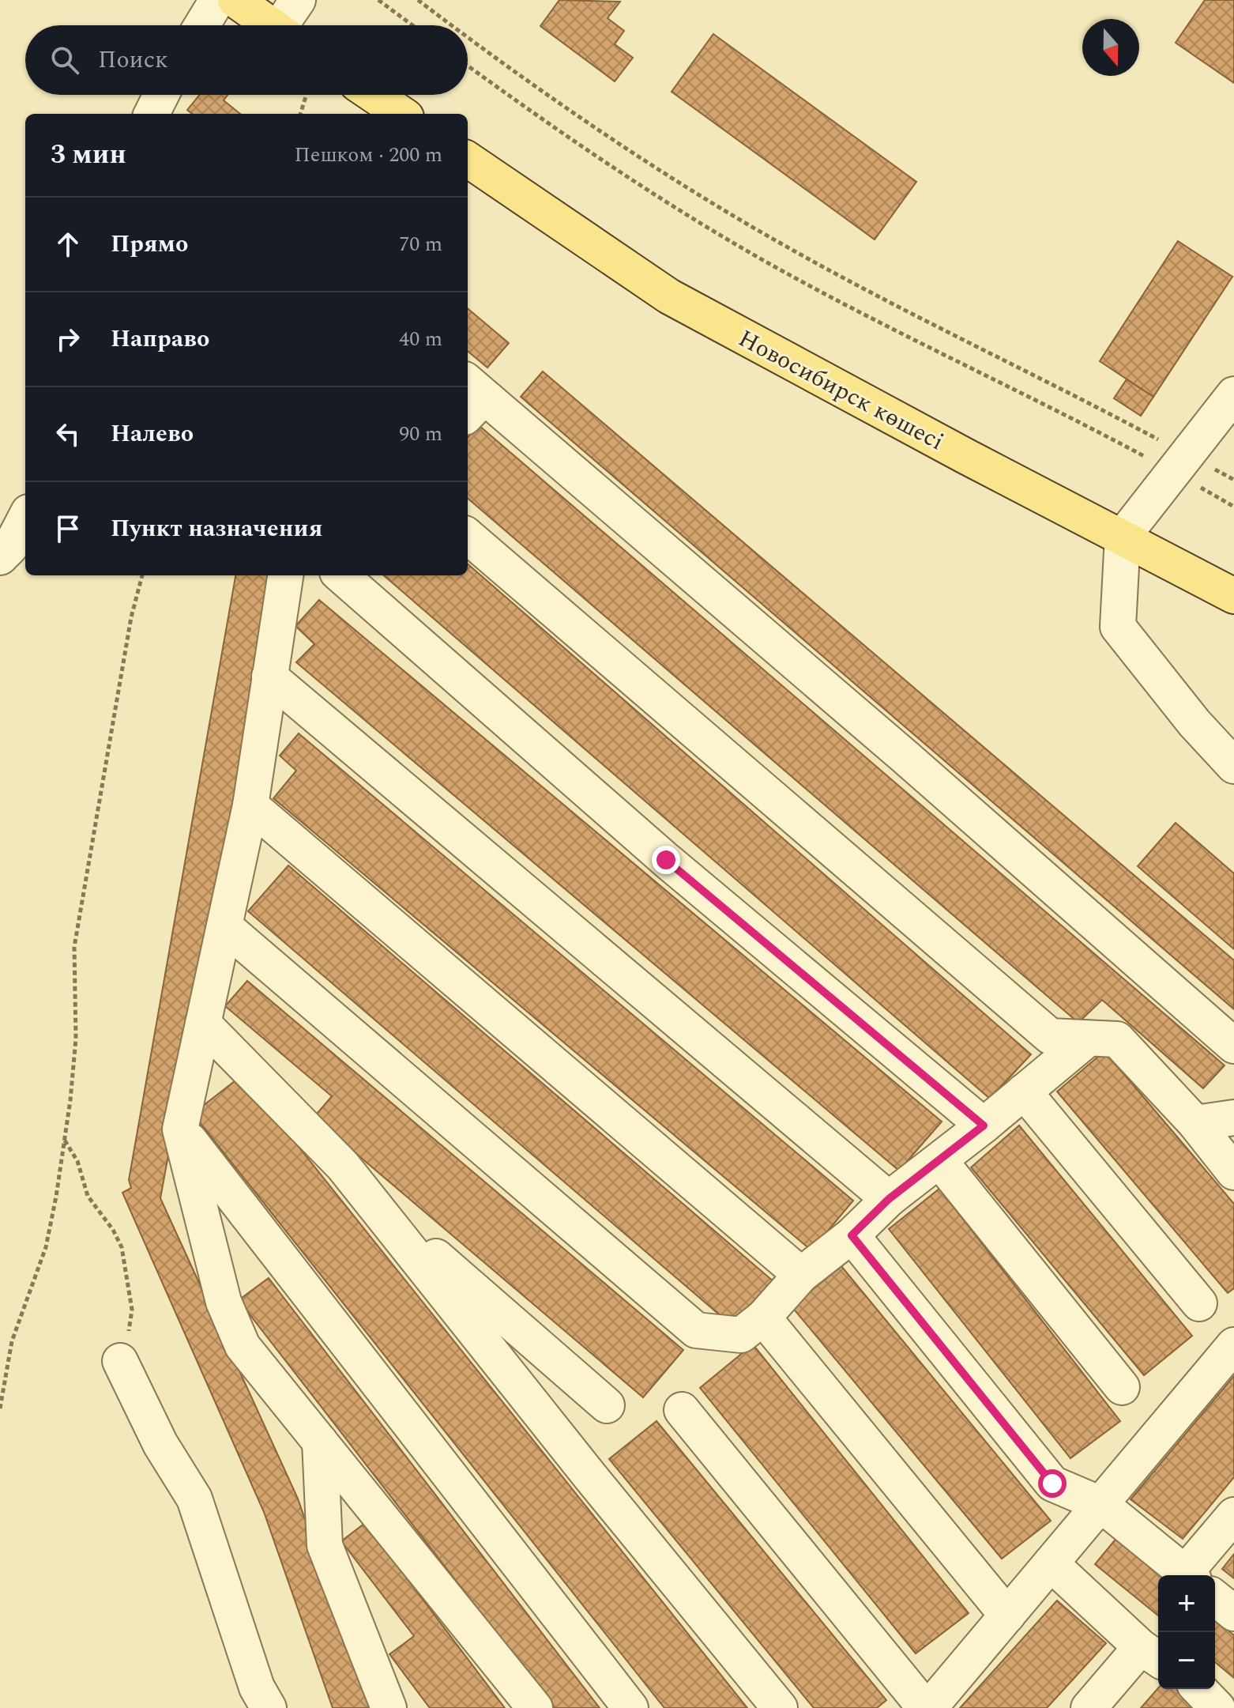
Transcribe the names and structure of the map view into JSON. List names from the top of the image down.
{
  "streets": {
    "main road": ["Новосибирск көшесі"]
  },
  "north": "bottom",
  "page": {
    "search": "Поиск",
    "heading": ["3 мин", "Пешком · 200 m"],
    "list": [
      ["Прямо", "70 m"],
      ["Направо", "40 m"],
      ["Налево", "90 m"],
      "Пункт назначения"
    ],
    "map_buttons": ["+", "−"]
  }
}
